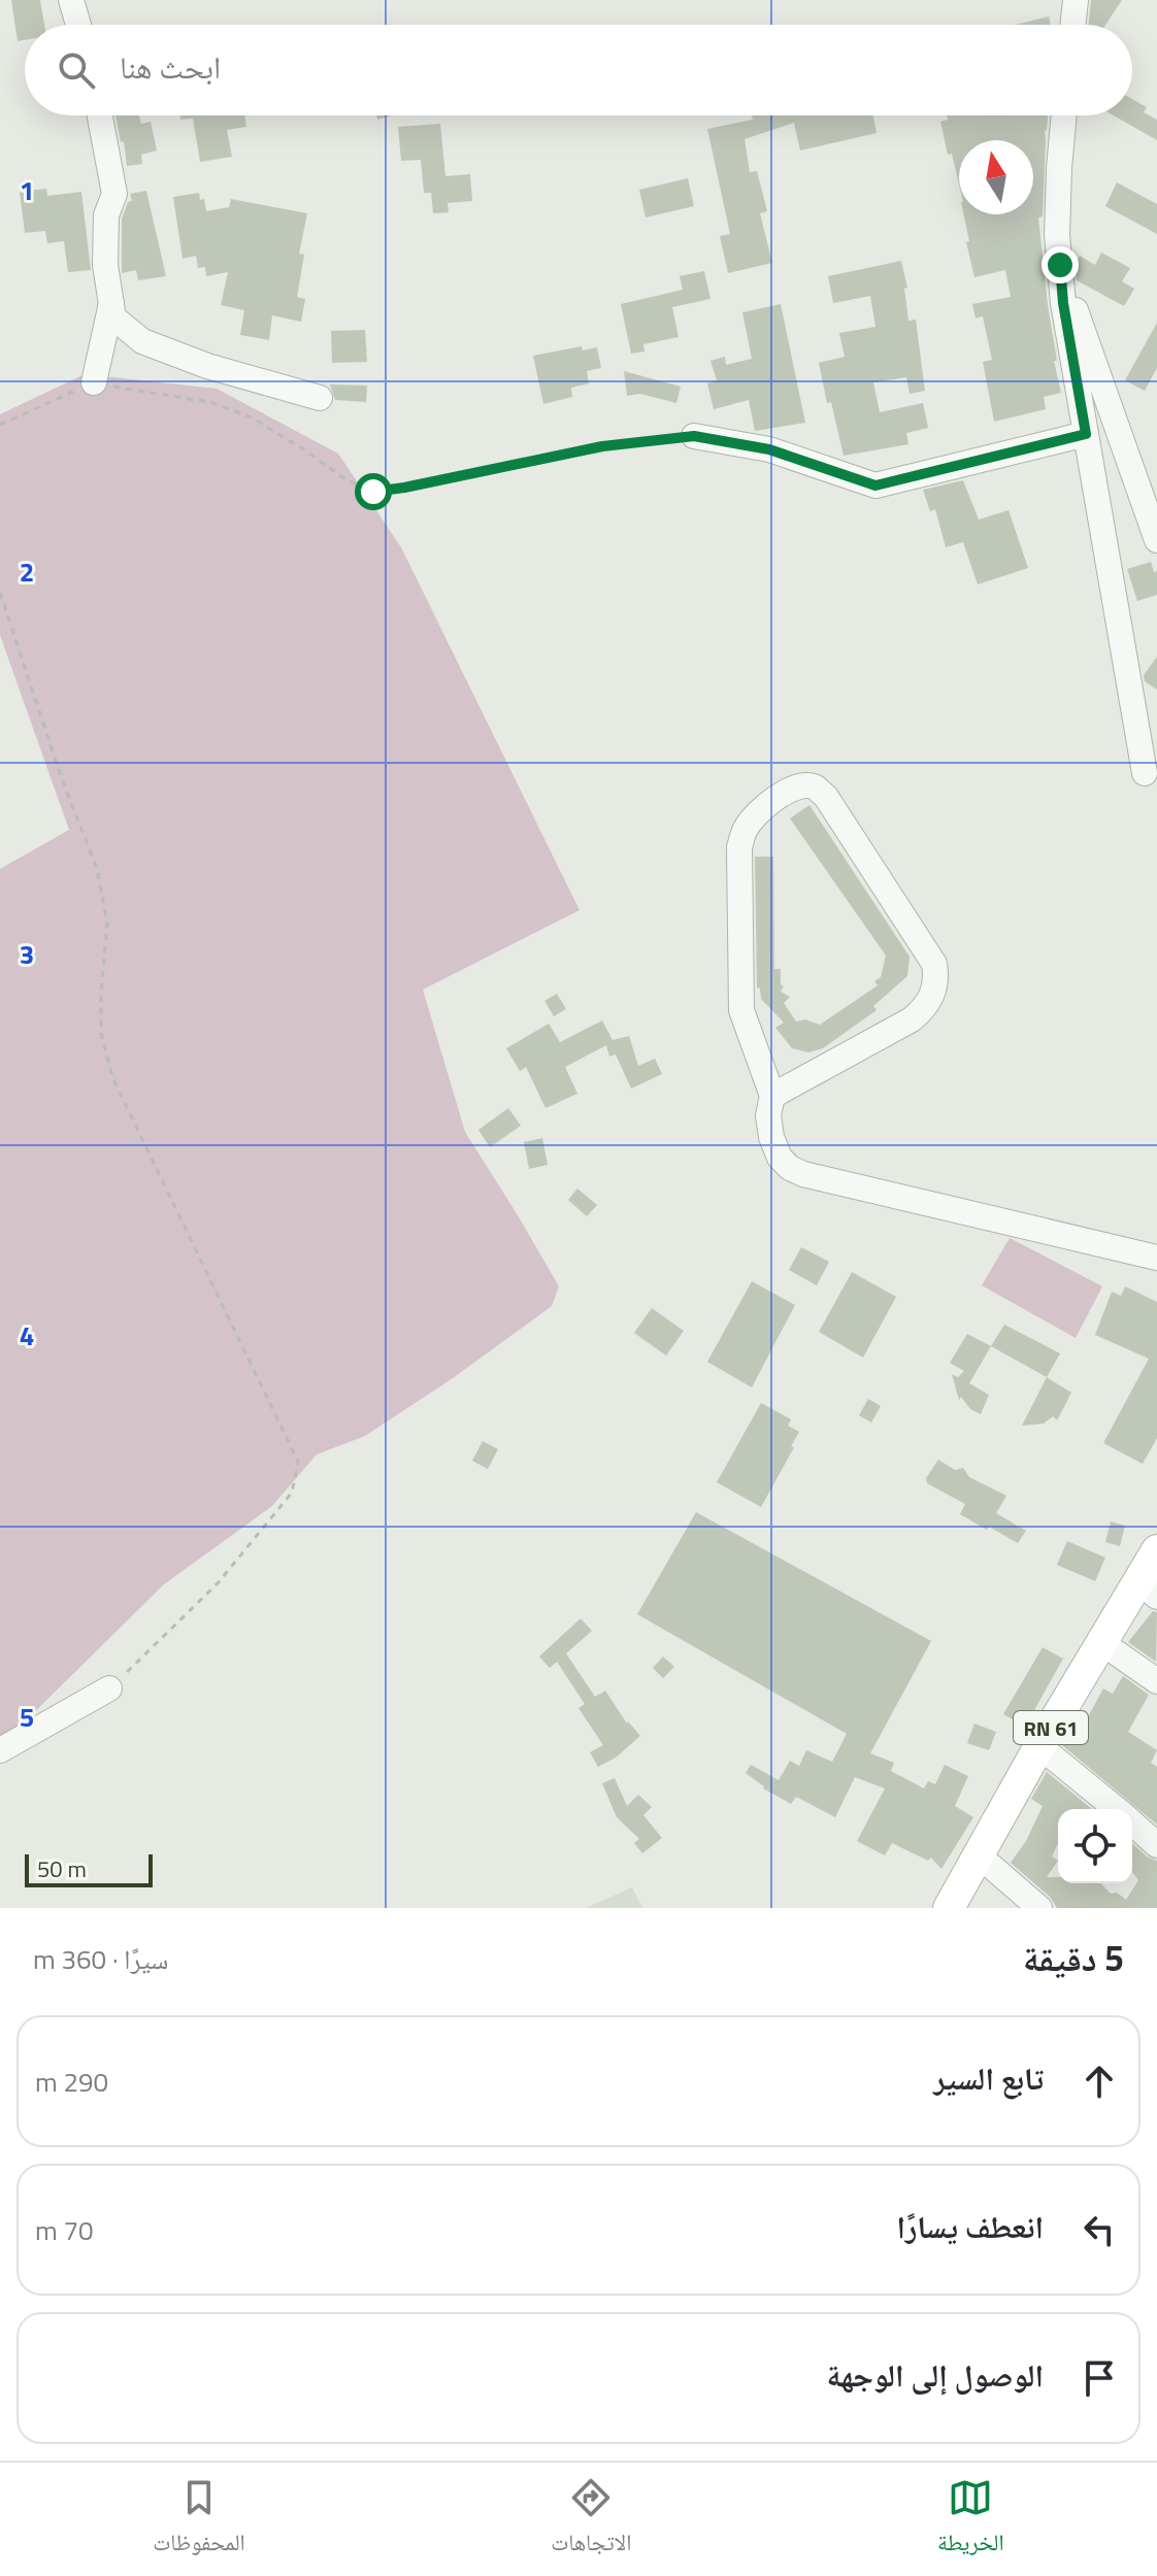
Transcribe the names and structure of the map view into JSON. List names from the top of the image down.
{
  "streets": {
    "main road": ["RN 61"]
  },
  "scale_bar": "50 m",
  "north": "top",
  "page": {
    "search": "ابحث هنا",
    "scale": "50 m",
    "heading": ["5 دقيقة", "سيرًا · 360 m"],
    "list": [
      ["تابع السير", "290 m"],
      ["انعطف يسارًا", "70 m"],
      "الوصول إلى الوجهة"
    ],
    "nav": ["الخريطة", "الاتجاهات", "المحفوظات"]
  },
  "grid": {
    "rows": [
      "1",
      "2",
      "3",
      "4",
      "5"
    ]
  }
}
